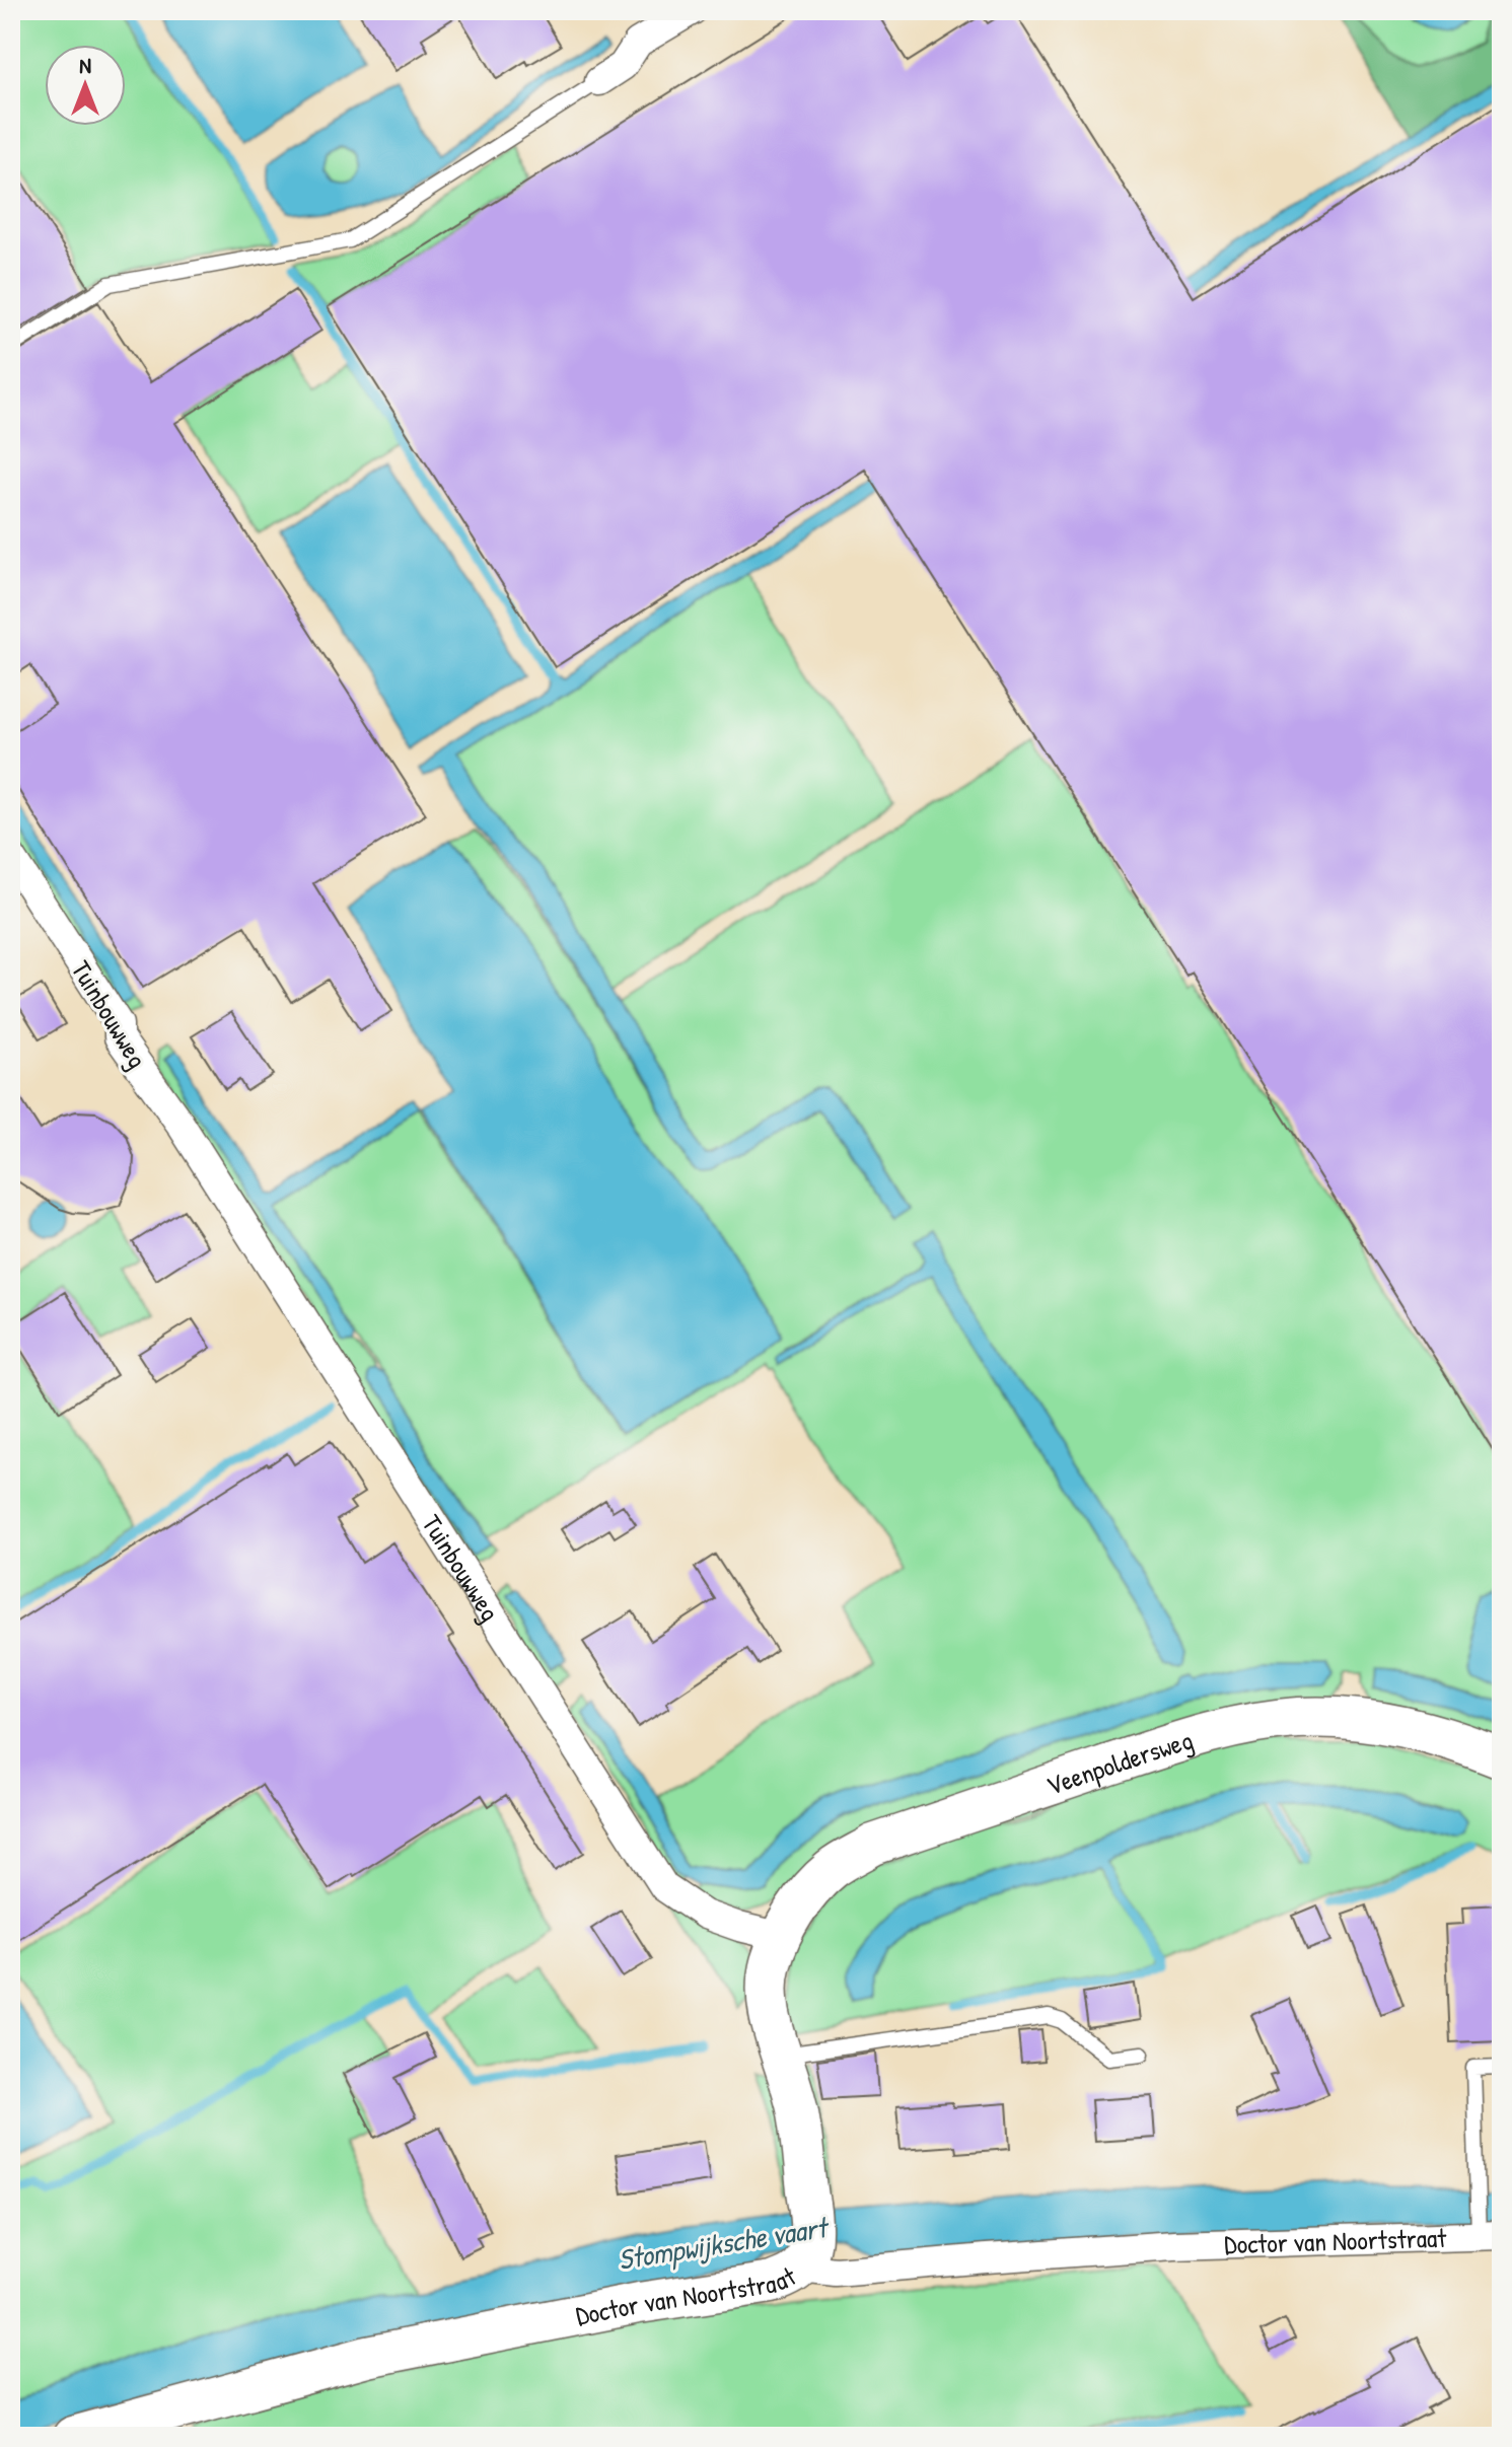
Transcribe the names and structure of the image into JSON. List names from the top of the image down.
{
  "streets": {
    "street": ["Tuinbouwweg", "Veenpoldersweg", "Doctor van Noortstraat"]
  },
  "crossings": [
    ["Tuinbouwweg", "Veenpoldersweg"]
  ],
  "water": ["Stompwijksche vaart"],
  "north": "top"
}
